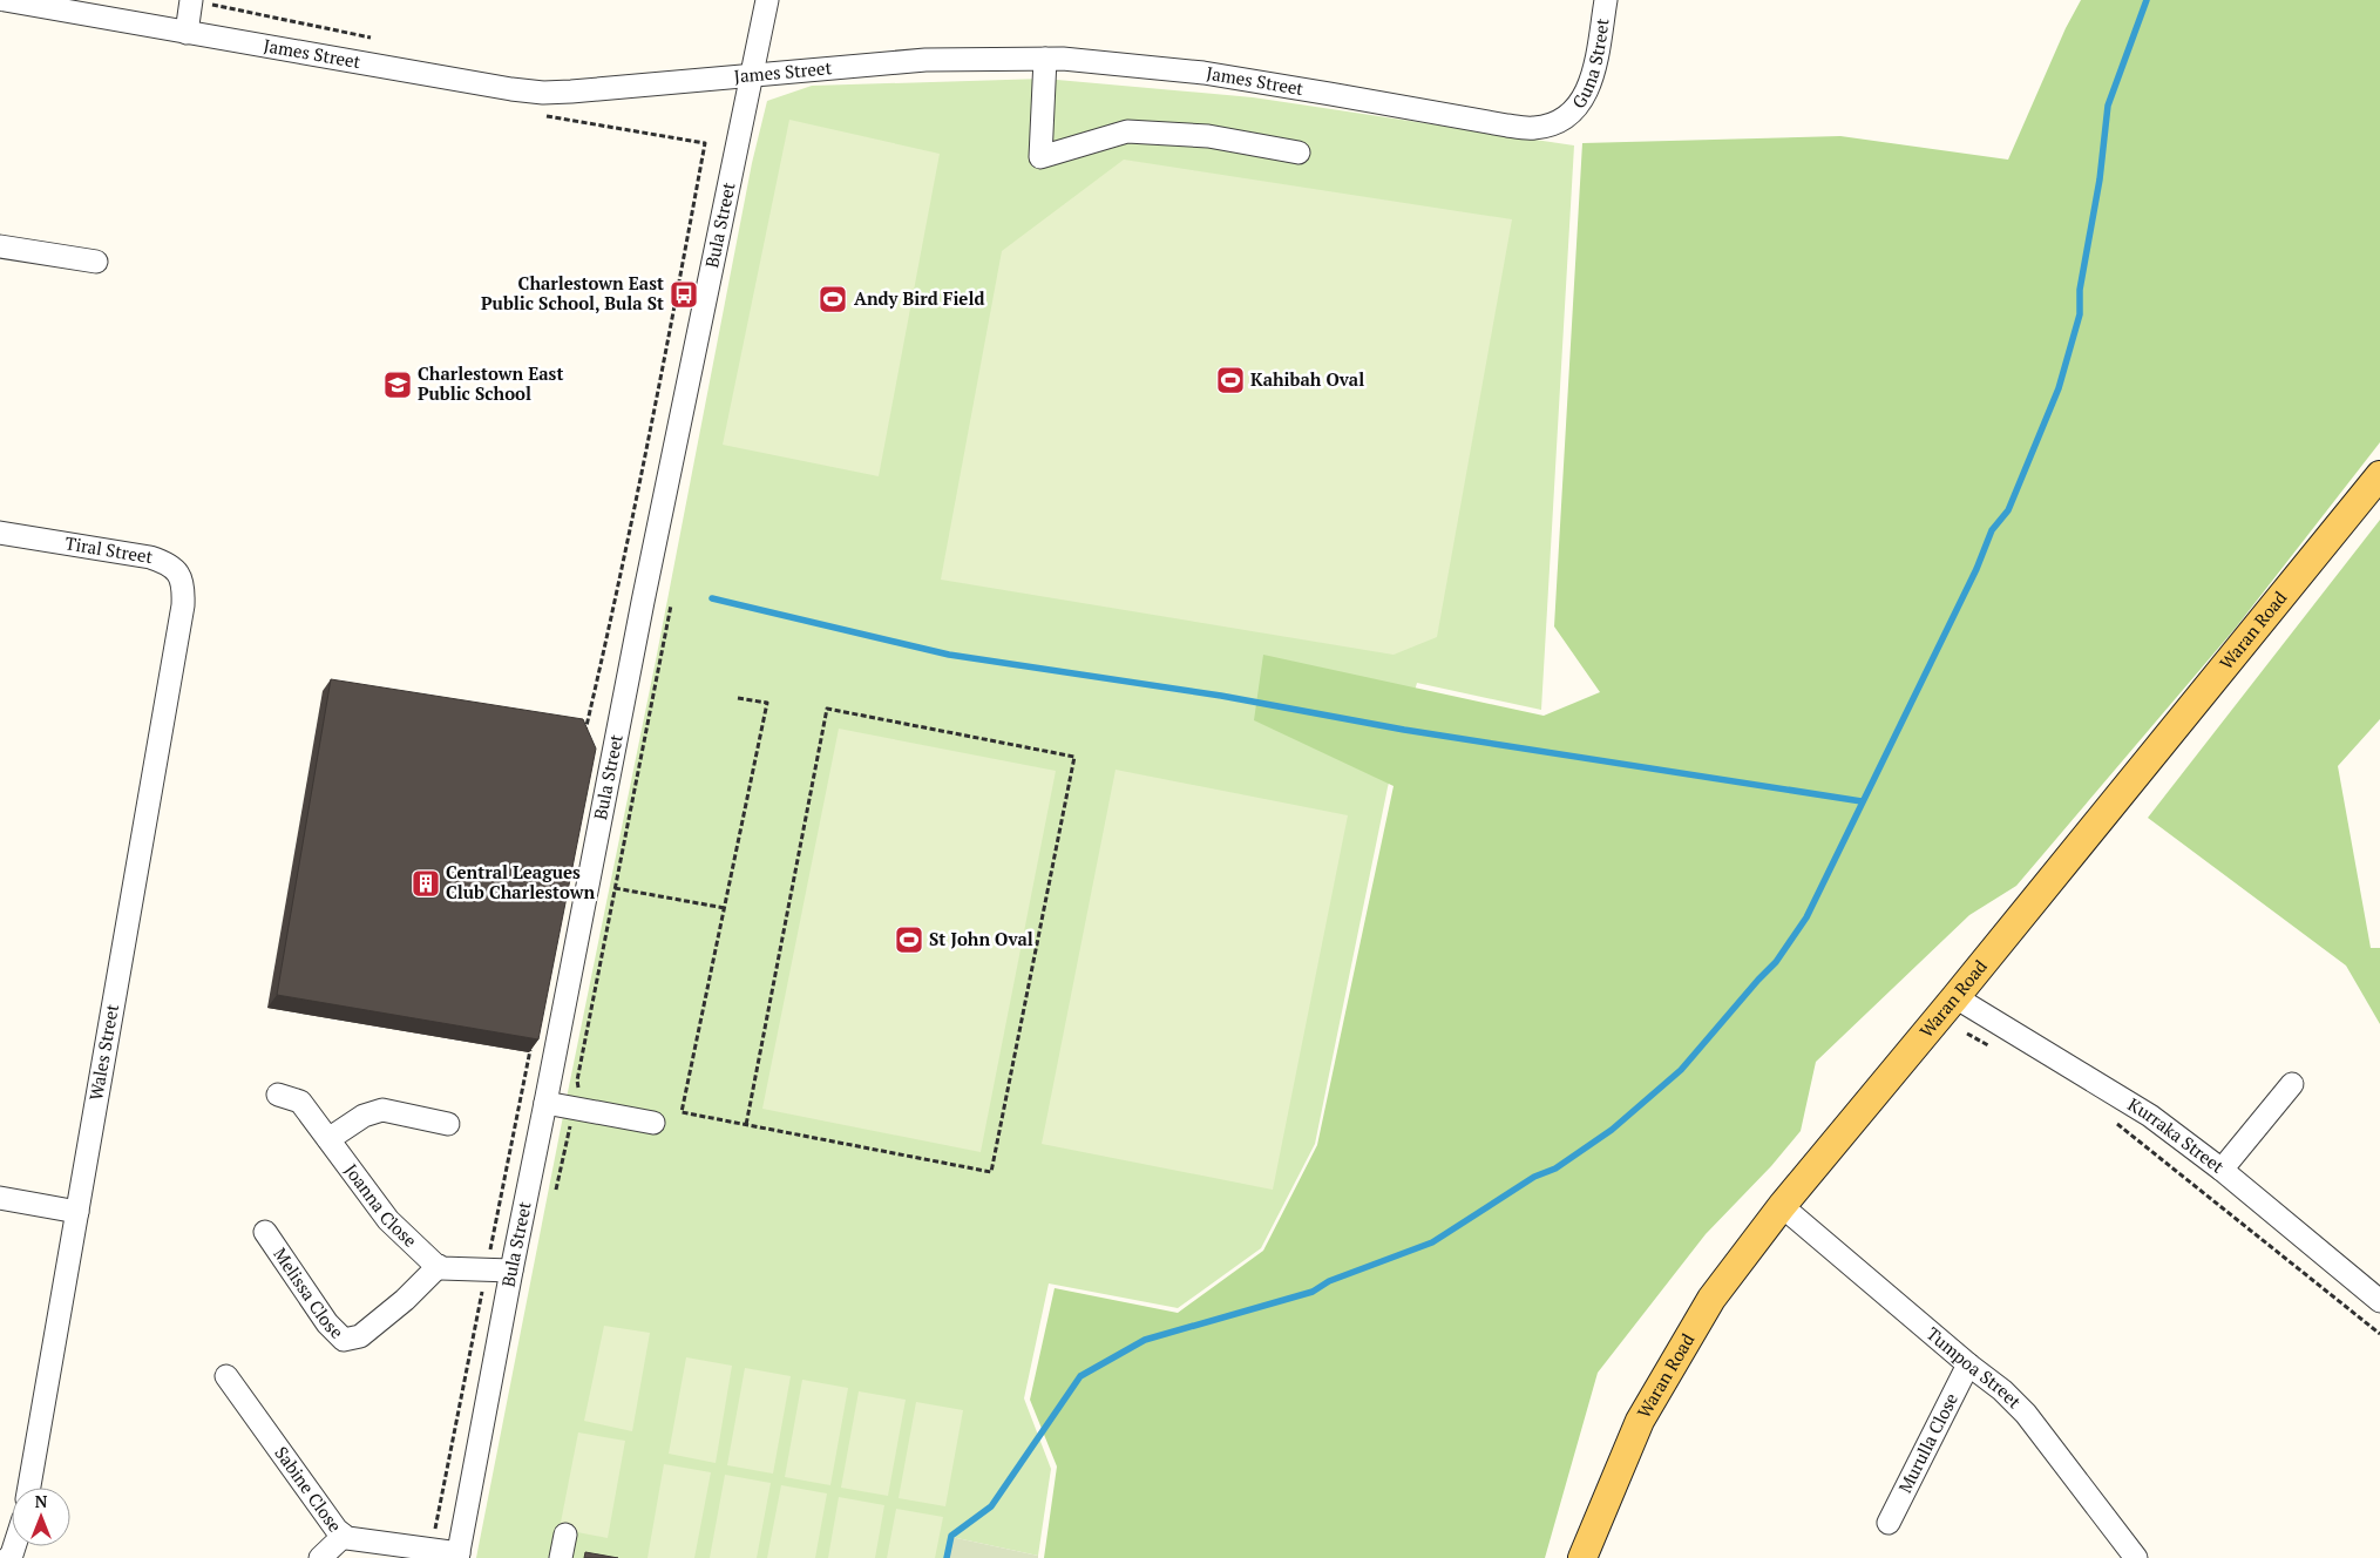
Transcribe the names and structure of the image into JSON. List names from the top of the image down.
{
  "streets": {
    "main road": ["Waran Road"],
    "street": [
      "James Street",
      "Guna Street",
      "Bula Street",
      "Tiral Street",
      "Wales Street",
      "Kurraka Street",
      "Joanna Close",
      "Melissa Close",
      "Tumpoa Street",
      "Murulla Close",
      "Sabine Close"
    ]
  },
  "crossings": [
    ["James Street", "Guna Street"],
    ["James Street", "Bula Street"],
    ["Bula Street", "Sabine Close"],
    ["Tiral Street", "Wales Street"],
    ["Waran Road", "Kurraka Street"],
    ["Waran Road", "Tumpoa Street"],
    ["Joanna Close", "Melissa Close"],
    ["Tumpoa Street", "Murulla Close"]
  ],
  "places": {
    "bus stop": ["Charlestown East Public School, Bula St"],
    "sports": ["Andy Bird Field", "Kahibah Oval", "St John Oval"],
    "school or university": ["Charlestown East Public School"],
    "building": ["Central Leagues Club Charlestown"]
  },
  "north": "top"
}
